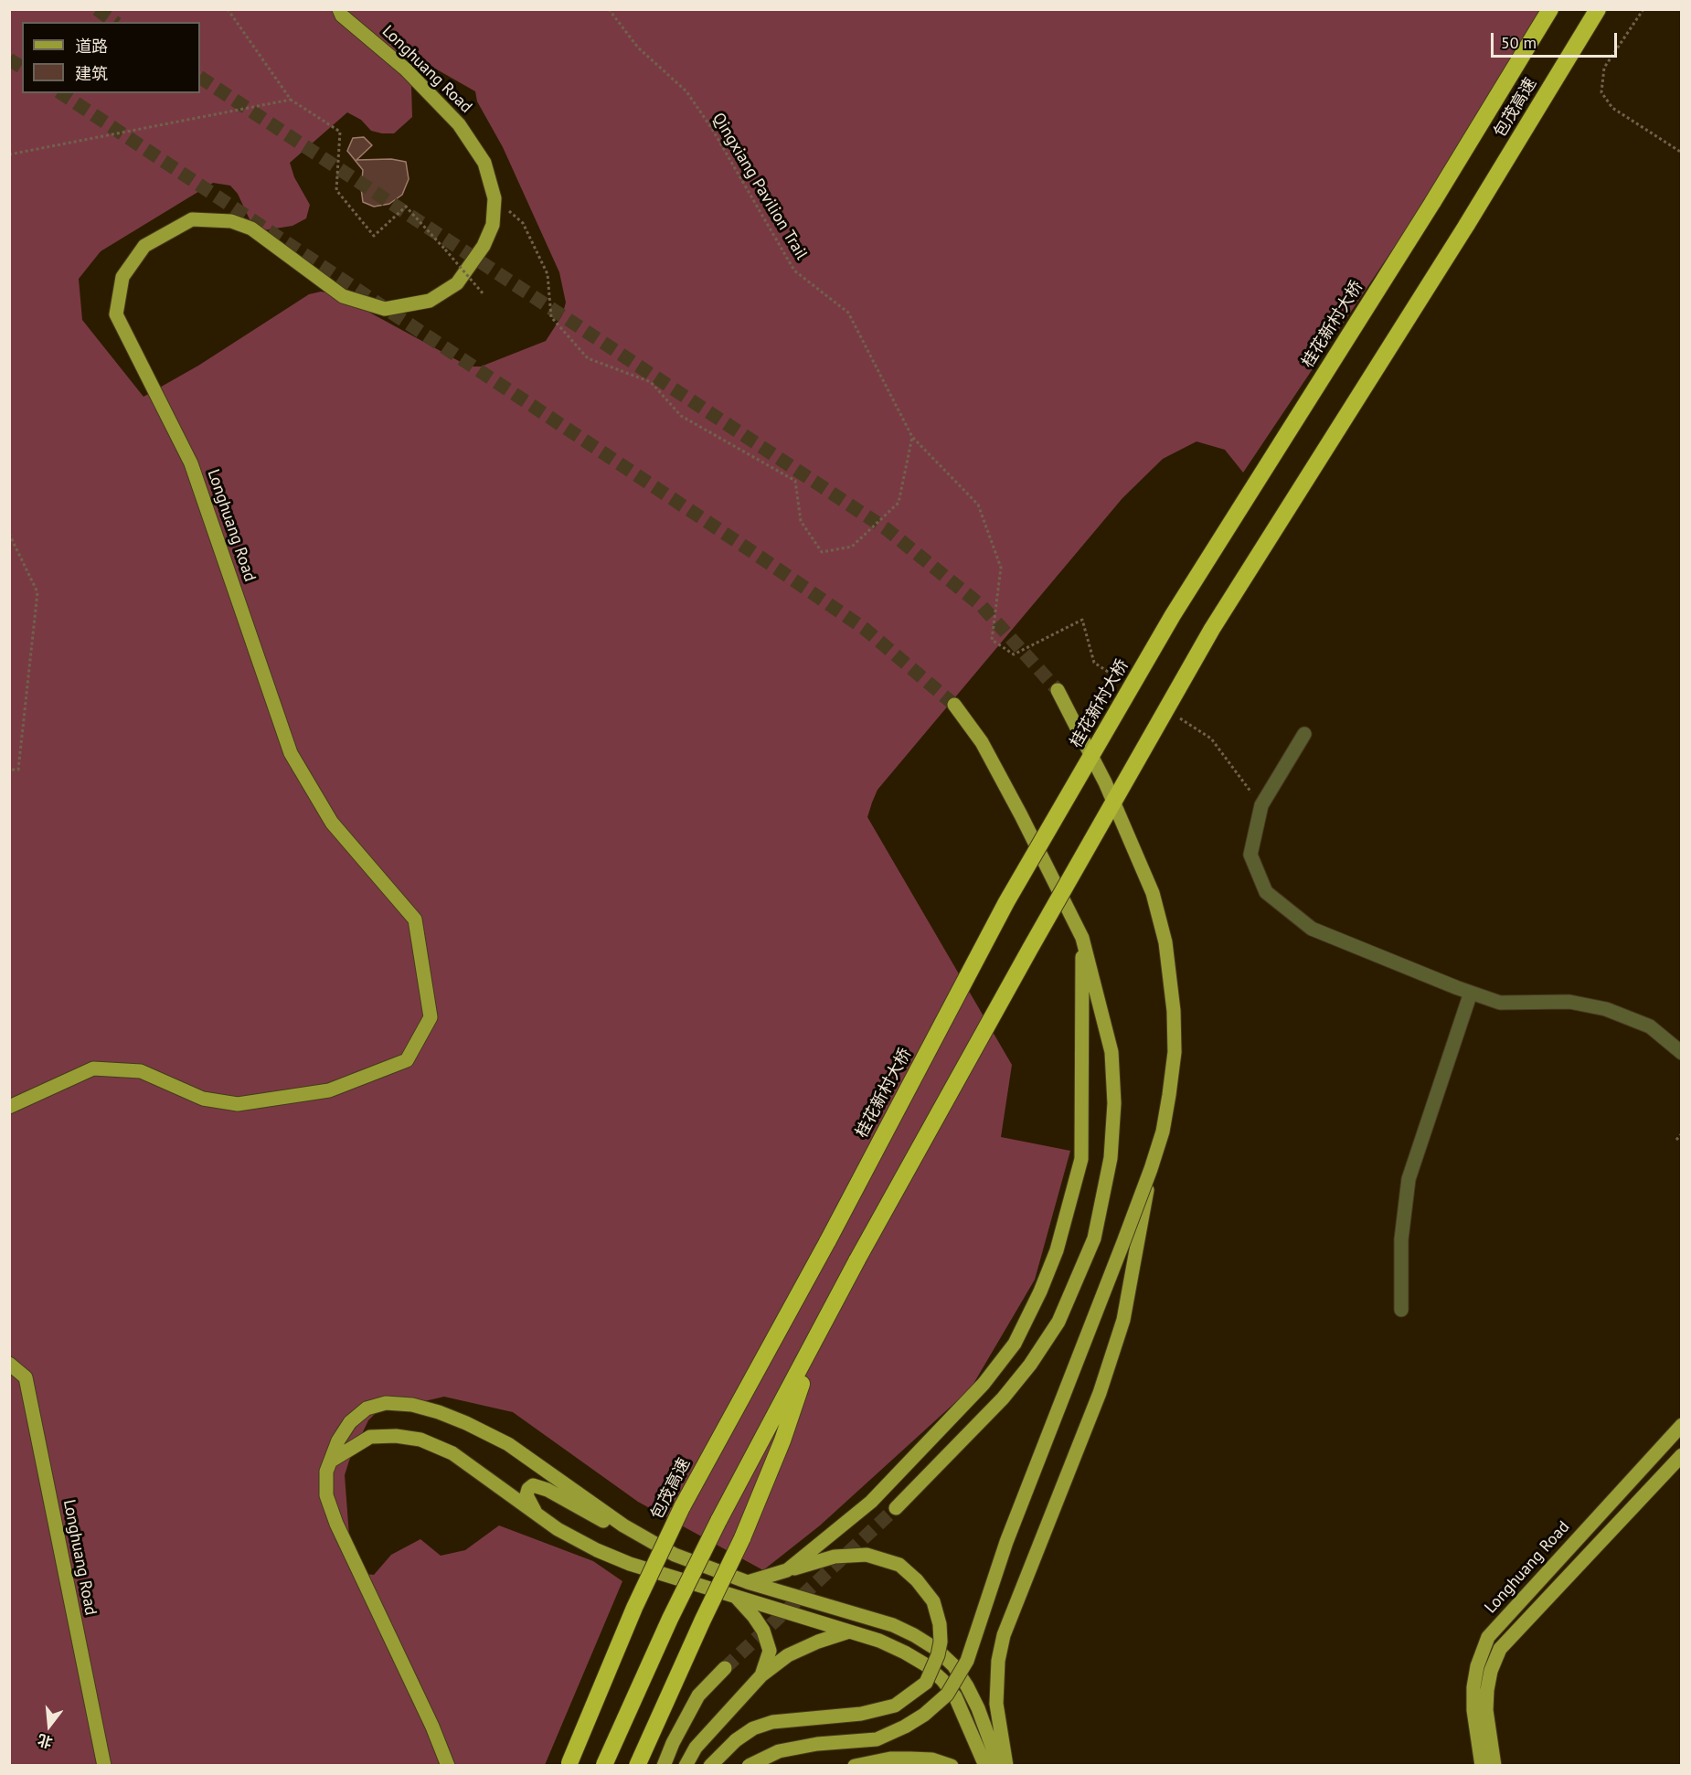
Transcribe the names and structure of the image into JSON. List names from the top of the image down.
{
  "streets": {
    "highway": ["包茂高速", "桂花新村大桥"],
    "main road": ["Longhuang Road"],
    "path": ["Qingxiang Pavilion Trail"]
  },
  "crossings": [
    ["包茂高速", "桂花新村大桥"]
  ],
  "legend": ["道路", "建筑"],
  "scale_bar": "50 m",
  "north": "bottom"
}
